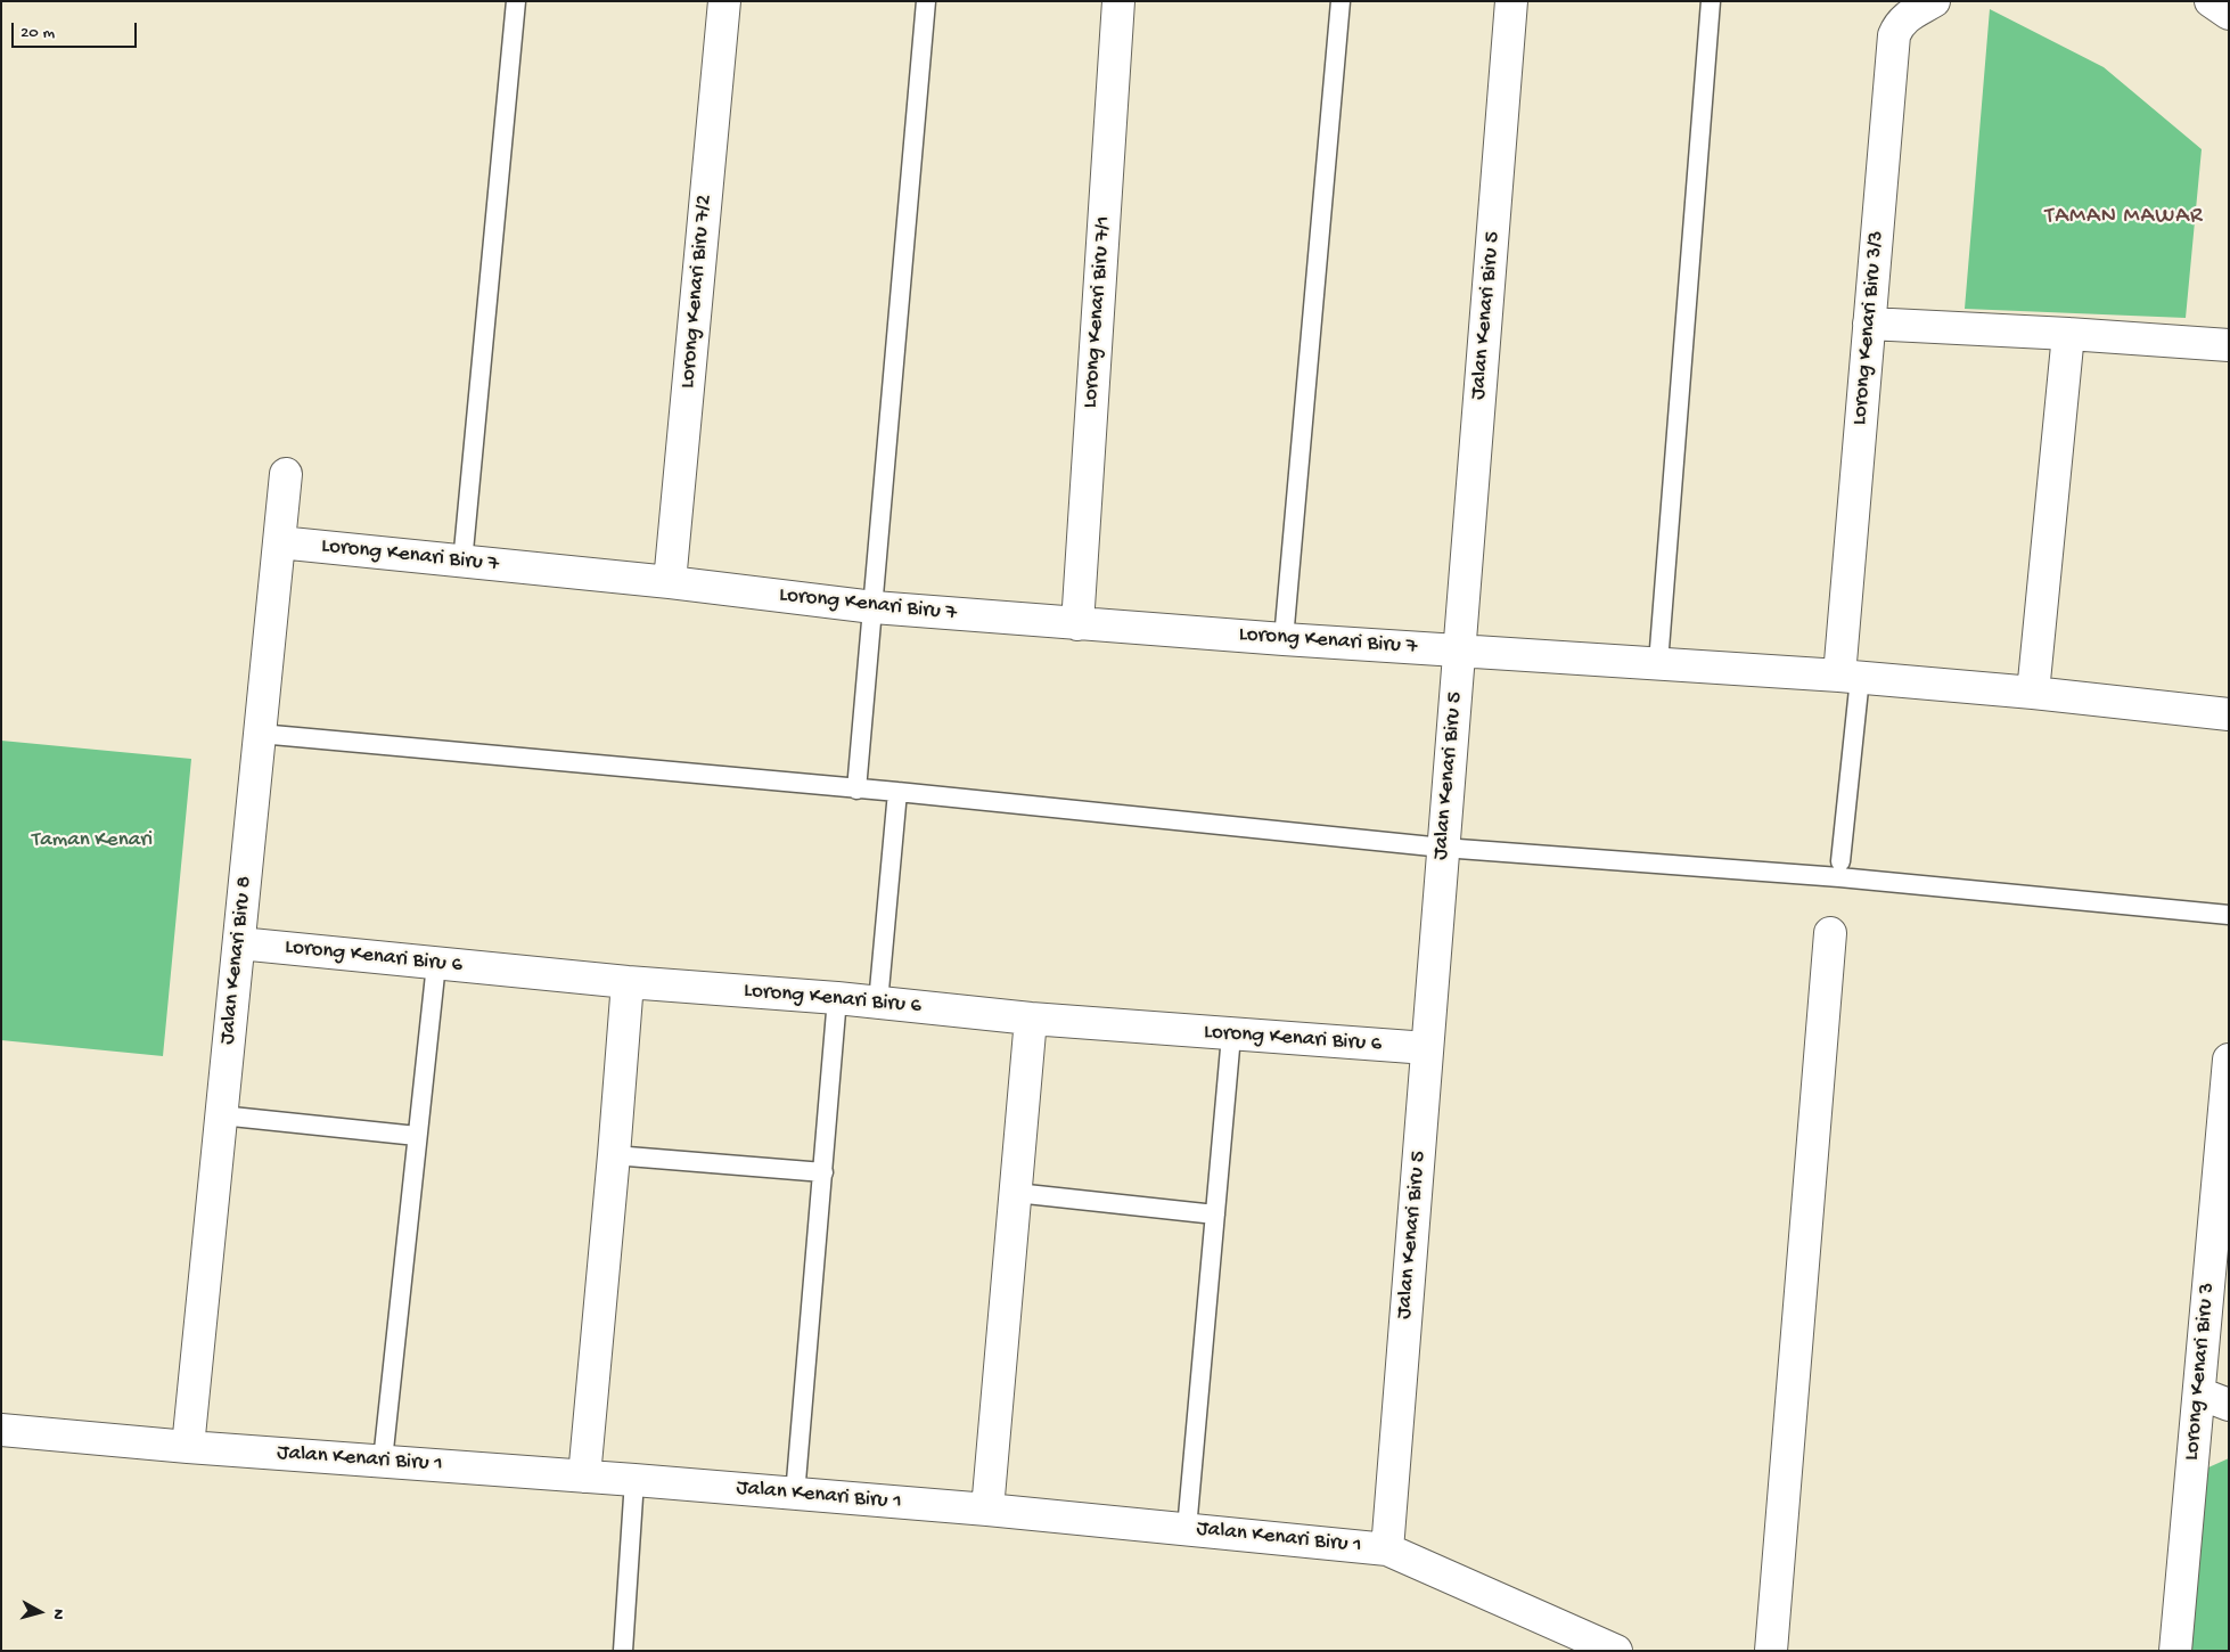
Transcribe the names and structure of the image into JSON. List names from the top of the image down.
{
  "streets": {
    "street": [
      "Lorong Kenari Biru 7/2",
      "Lorong Kenari Biru 7/1",
      "Jalan Kenari Biru 5",
      "Lorong Kenari Biru 3/3",
      "Lorong Kenari Biru 7",
      "Lorong Kenari Biru 6",
      "Jalan Kenari Biru 8",
      "Lorong Kenari Biru 3",
      "Jalan Kenari Biru 1"
    ]
  },
  "crossings": [
    ["Lorong Kenari Biru 7/2", "Lorong Kenari Biru 7"],
    ["Lorong Kenari Biru 7/1", "Lorong Kenari Biru 7"],
    ["Jalan Kenari Biru 5", "Lorong Kenari Biru 7"],
    ["Jalan Kenari Biru 5", "Lorong Kenari Biru 6"],
    ["Jalan Kenari Biru 5", "Jalan Kenari Biru 1"],
    ["Lorong Kenari Biru 3/3", "Lorong Kenari Biru 7"],
    ["Lorong Kenari Biru 7", "Jalan Kenari Biru 8"],
    ["Lorong Kenari Biru 6", "Jalan Kenari Biru 8"],
    ["Jalan Kenari Biru 8", "Jalan Kenari Biru 1"]
  ],
  "districts": ["TAMAN MAWAR"],
  "parks": ["Taman Kenari"],
  "scale_bar": "20 m",
  "north": "right"
}
